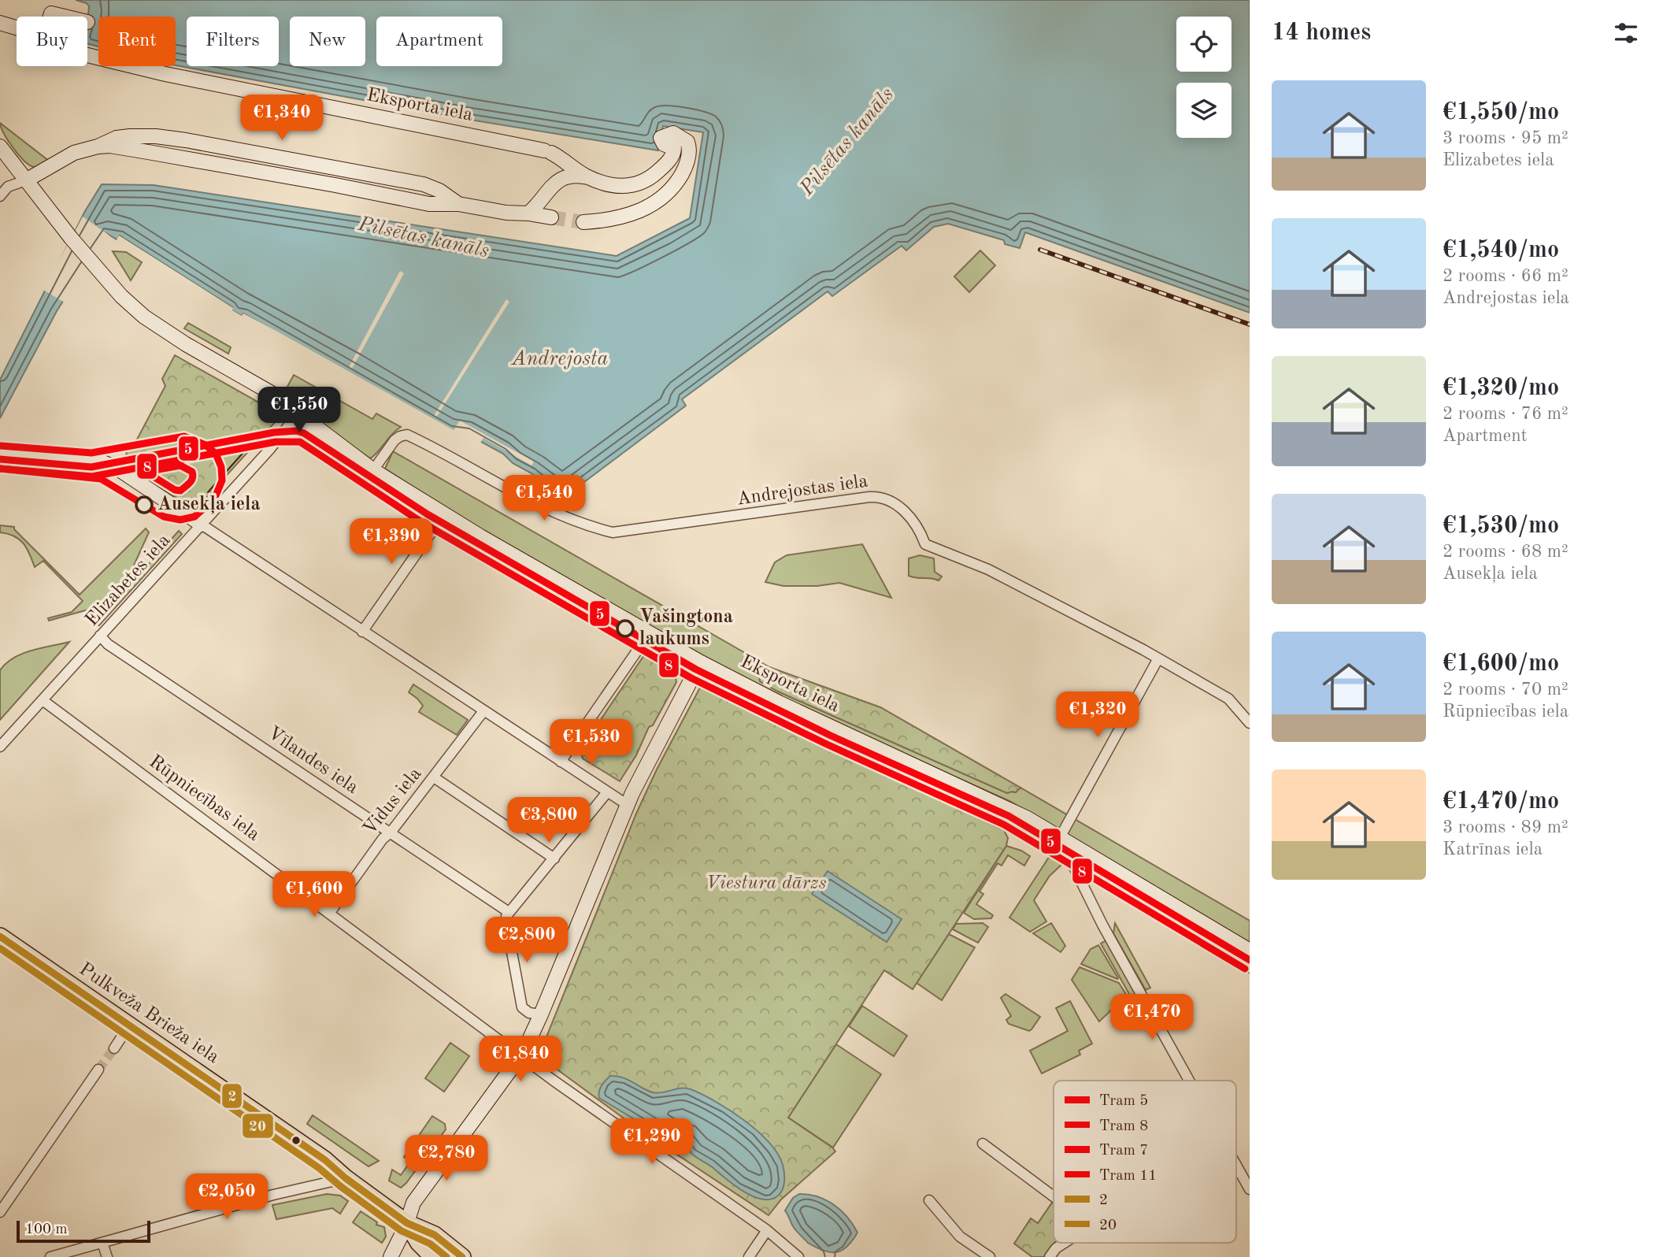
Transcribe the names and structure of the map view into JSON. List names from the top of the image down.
{
  "streets": {
    "main road": ["Pulkveža Brieža iela"],
    "street": [
      "Eksporta iela",
      "Andrejostas iela",
      "Elizabetes iela",
      "Vīlandes iela",
      "Rūpniecības iela",
      "Vidus iela"
    ]
  },
  "crossings": [
    ["Eksporta iela", "Andrejostas iela"],
    ["Eksporta iela", "Elizabetes iela"],
    ["Elizabetes iela", "Vīlandes iela"],
    ["Elizabetes iela", "Rūpniecības iela"],
    ["Vīlandes iela", "Vidus iela"],
    ["Rūpniecības iela", "Vidus iela"]
  ],
  "water": ["Pilsētas kanāls", "Andrejosta"],
  "parks": ["Viestura dārzs"],
  "places": ["Ausekļa iela", "Vašingtona laukums"],
  "lines": [
    "tram line 5",
    "tram line 7",
    "tram line 8",
    "tram line 11",
    "transit line 2",
    "transit line 20"
  ],
  "legend": [
    "Tram 5",
    "Tram 8",
    "Tram 7",
    "Tram 11",
    "2",
    "20"
  ],
  "scale_bar": "100 m",
  "page": {
    "heading": "14 homes",
    "chip": [
      "Buy",
      "Rent",
      "Filters",
      "New",
      "Apartment"
    ],
    "list": [
      {
        "name": "€1,550/mo",
        "note": "3 rooms · 95 m² · Elizabetes iela"
      },
      {
        "name": "€1,540/mo",
        "note": "2 rooms · 66 m² · Andrejostas iela"
      },
      {
        "name": "€1,320/mo",
        "note": "2 rooms · 76 m² · Apartment"
      },
      {
        "name": "€1,530/mo",
        "note": "2 rooms · 68 m² · Ausekļa iela"
      },
      {
        "name": "€1,600/mo",
        "note": "2 rooms · 70 m² · Rūpniecības iela"
      },
      {
        "name": "€1,470/mo",
        "note": "3 rooms · 89 m² · Katrīnas iela"
      }
    ],
    "price": [
      "€1,340",
      "€1,550",
      "€1,540",
      "€1,390",
      "€1,320",
      "€1,530",
      "€3,800",
      "€1,600",
      "€2,800",
      "€1,470",
      "€1,840",
      "€1,290",
      "€2,780",
      "€2,050"
    ],
    "scale": "100 m"
  }
}
